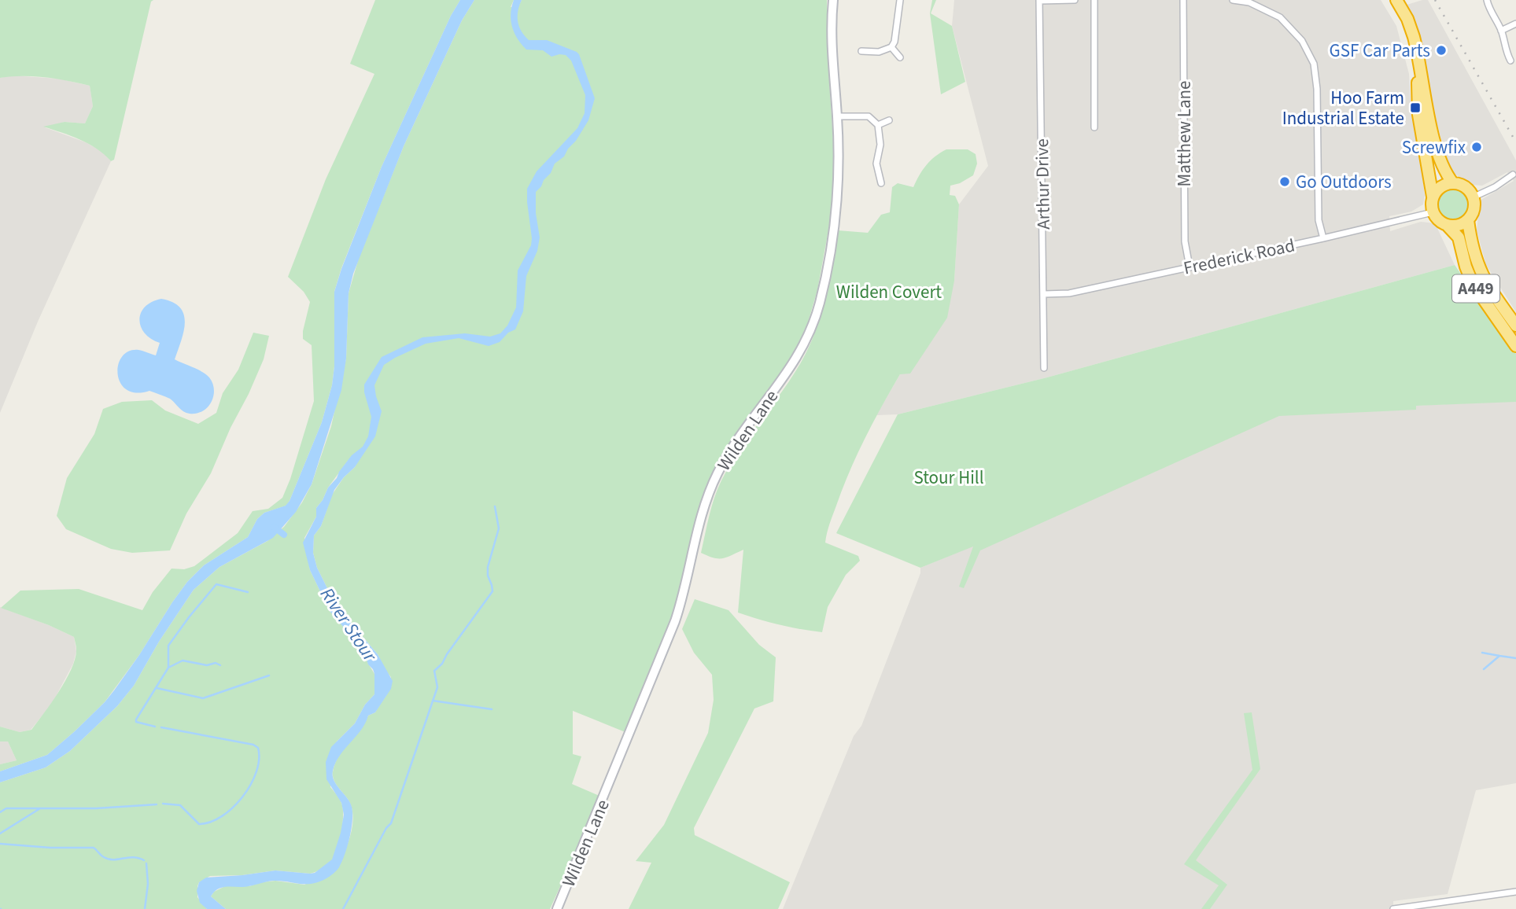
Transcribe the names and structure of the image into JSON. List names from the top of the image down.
{
  "streets": {
    "highway": ["A449"],
    "street": [
      "Matthew Lane",
      "Arthur Drive",
      "Frederick Road",
      "Wilden Lane"
    ]
  },
  "crossings": [
    ["Matthew Lane", "Frederick Road"],
    ["Arthur Drive", "Frederick Road"],
    ["Frederick Road", "A449"]
  ],
  "water": ["River Stour"],
  "parks": ["Wilden Covert", "Stour Hill"],
  "places": {
    "other": ["GSF Car Parts", "Screwfix", "Go Outdoors"],
    "transit": ["Hoo Farm Industrial Estate"]
  }
}
